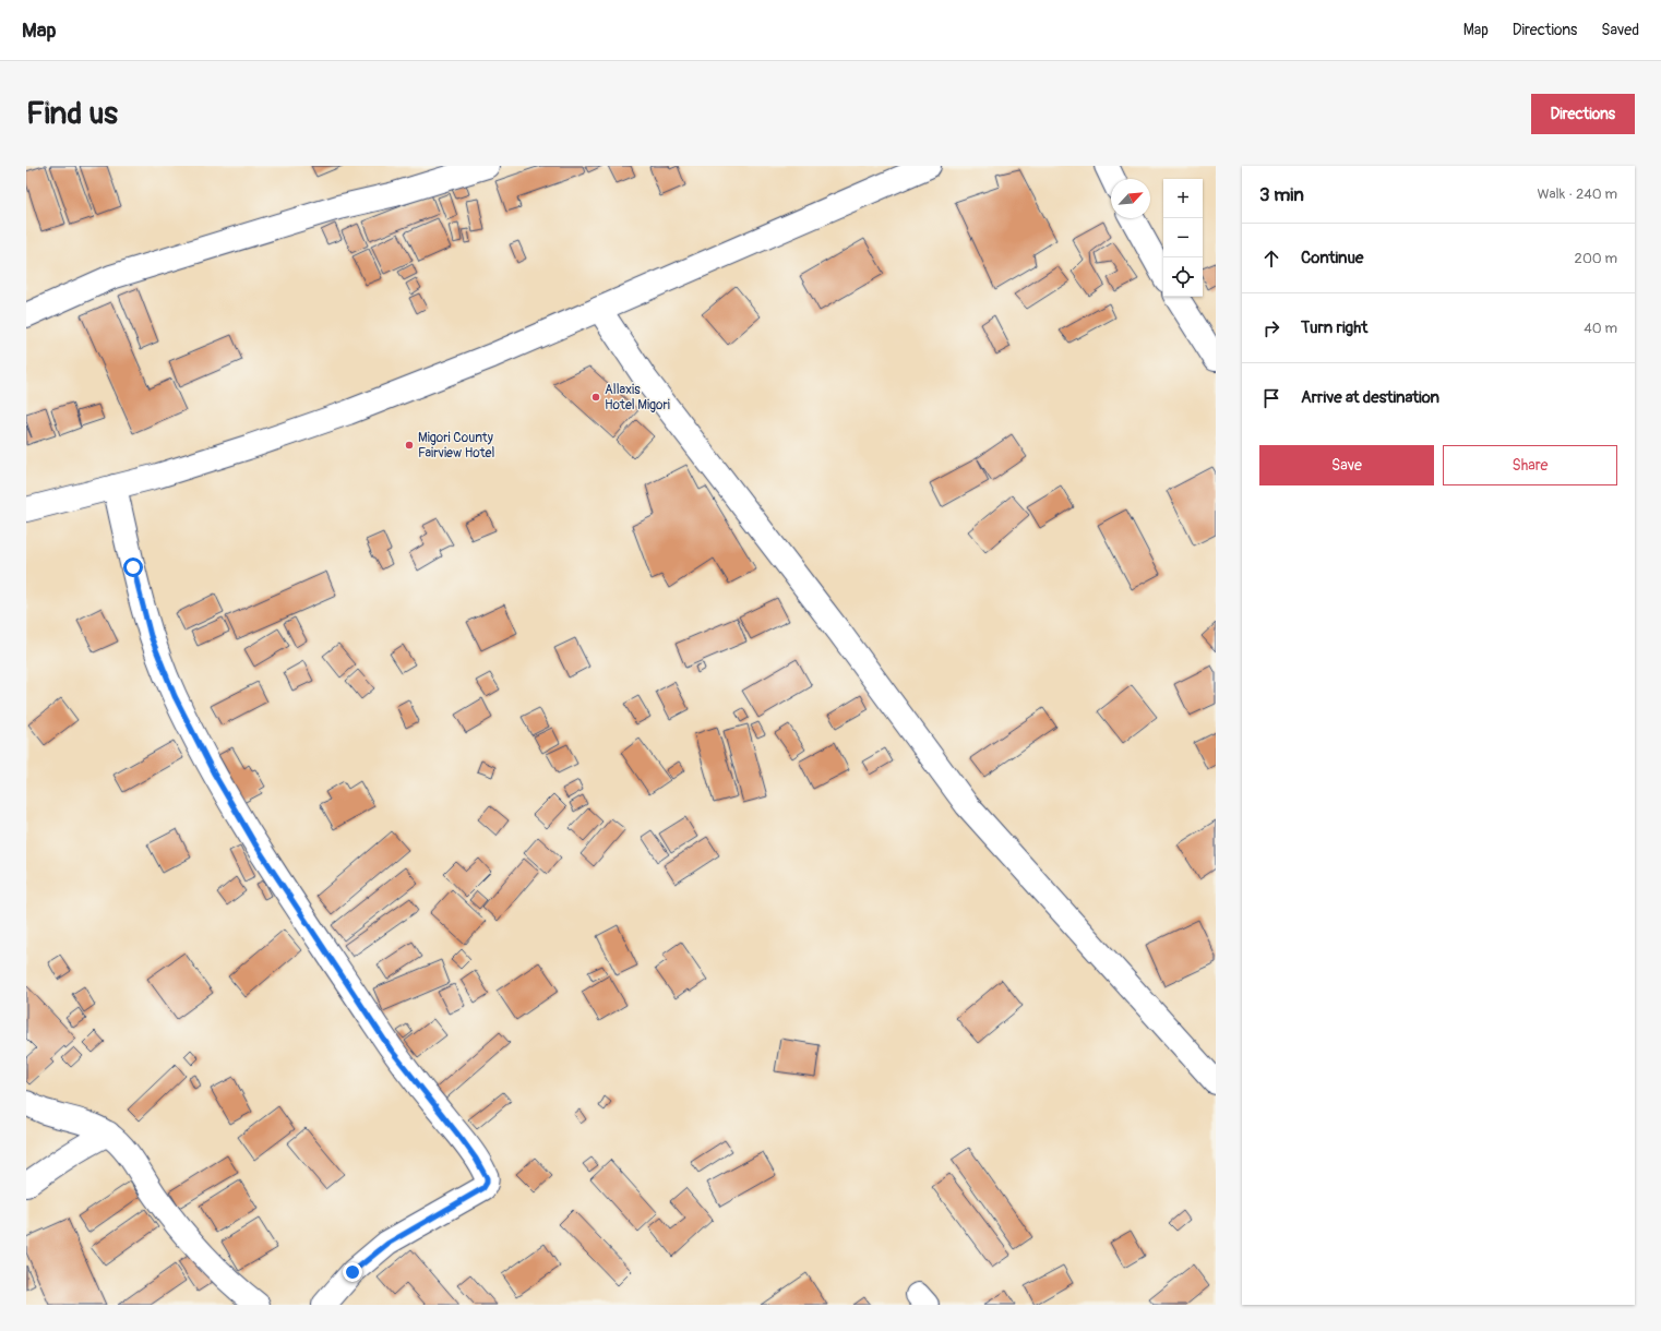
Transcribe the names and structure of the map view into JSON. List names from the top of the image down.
{
  "places": ["Allaxis Hotel Migori", "Migori County Fairview Hotel"],
  "north": "top right",
  "page": {
    "header": "Map",
    "nav": ["Map", "Directions", "Saved"],
    "buttons": [
      "Directions",
      ["Save", "Share"]
    ],
    "title": "Find us",
    "heading": ["3 min", "Walk · 240 m"],
    "map_buttons": ["+", "−"],
    "list": [
      ["Continue", "200 m"],
      ["Turn right", "40 m"],
      "Arrive at destination"
    ]
  }
}
